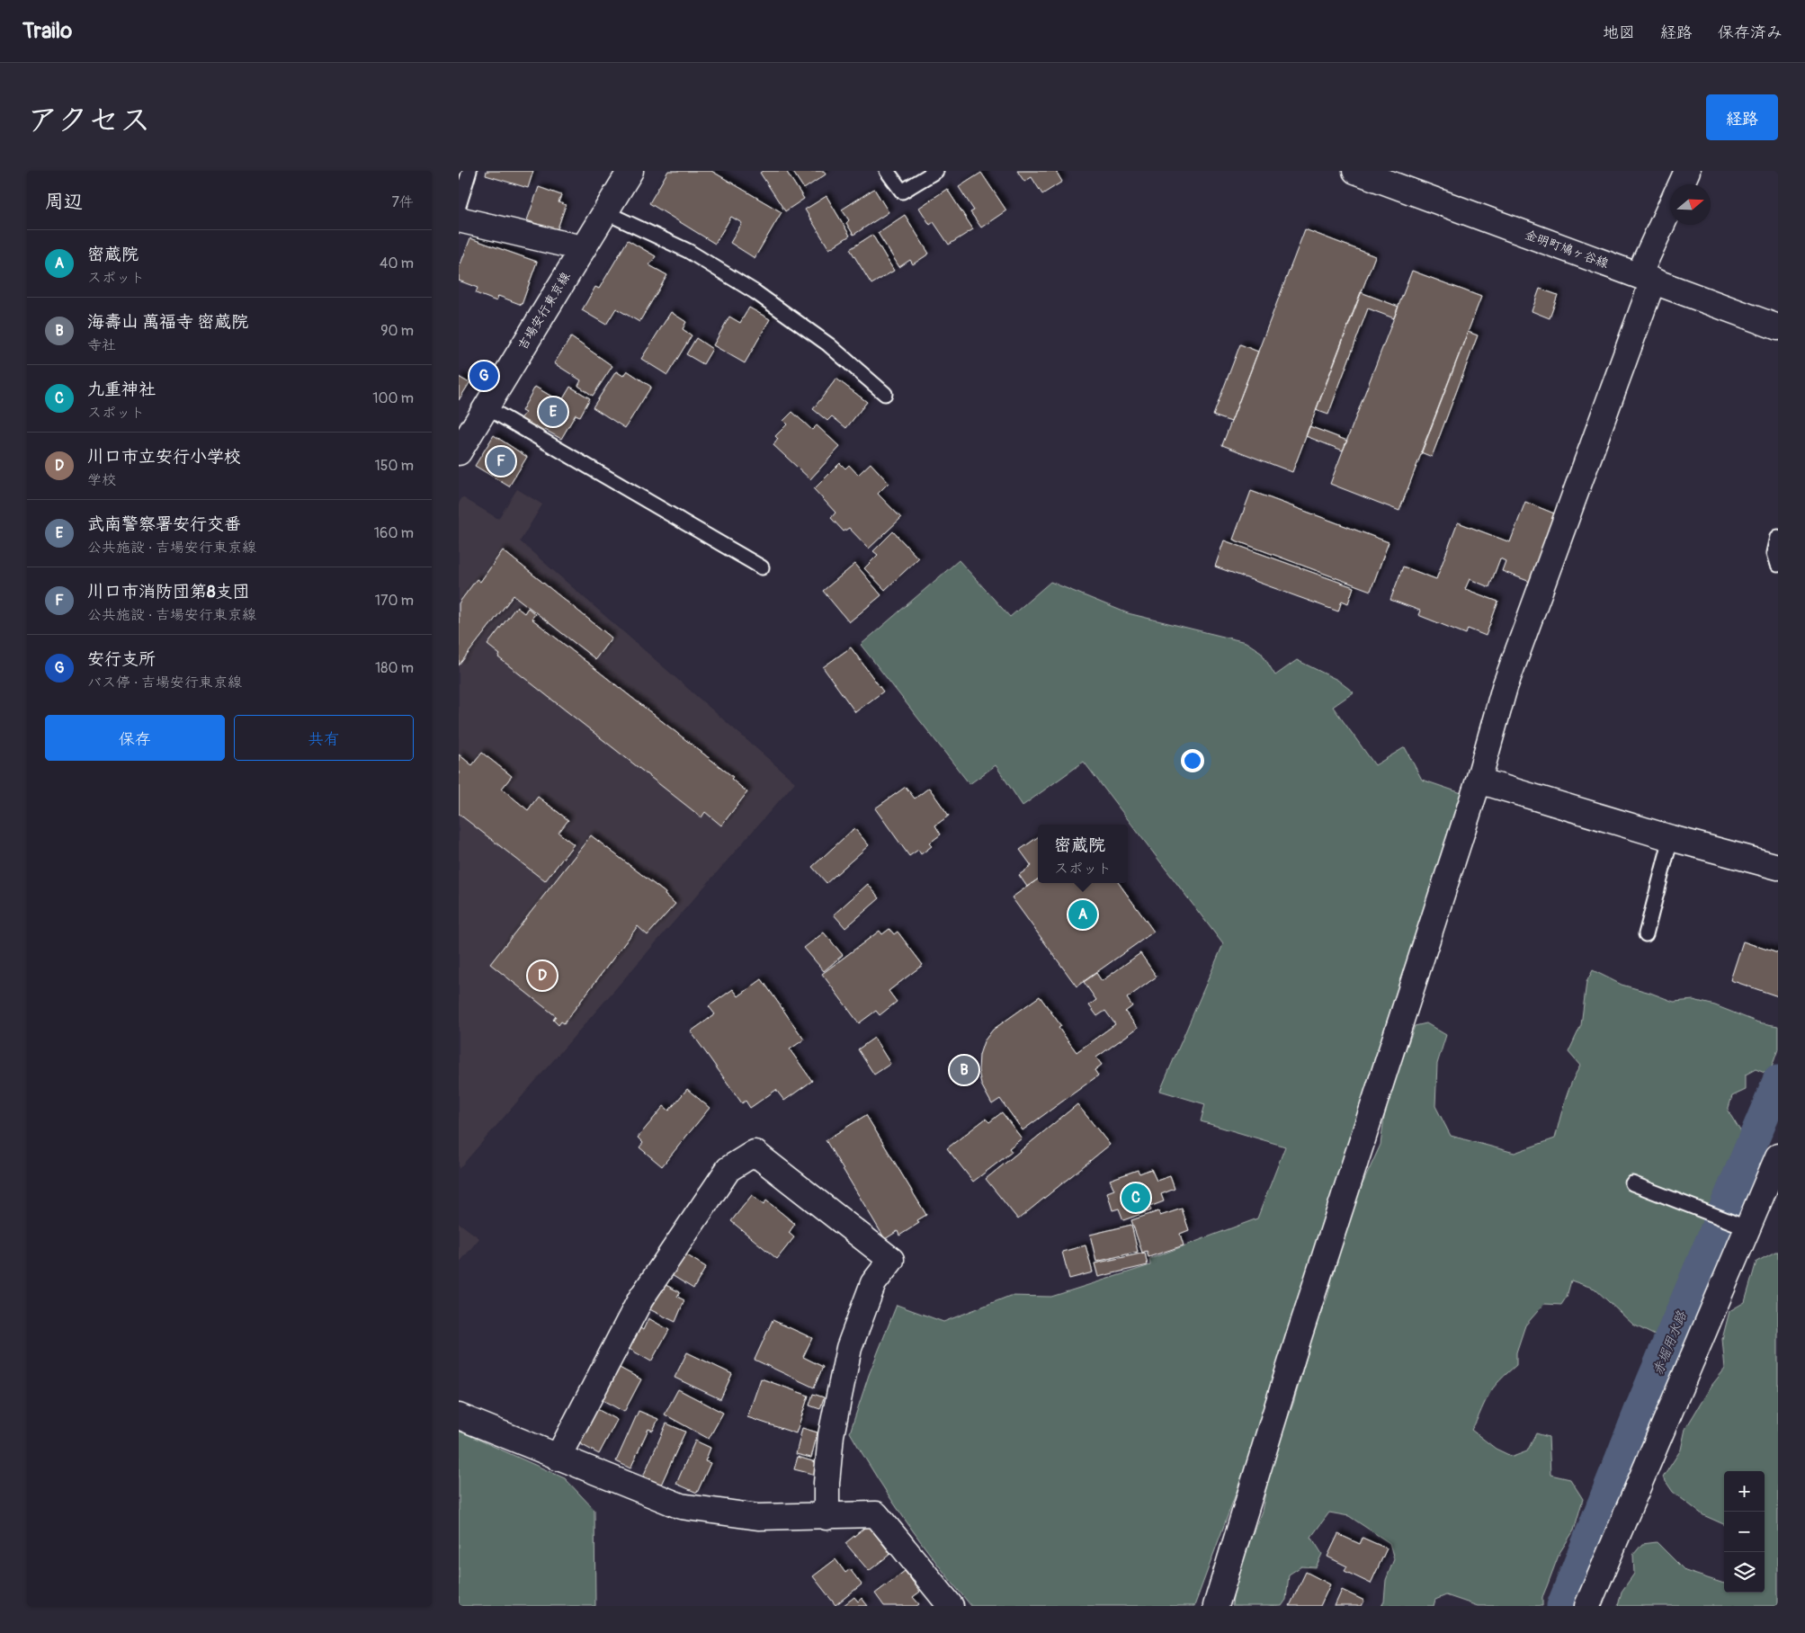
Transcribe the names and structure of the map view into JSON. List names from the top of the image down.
{
  "streets": {
    "street": ["金明町鳩ヶ谷線", "吉場安行東京線"]
  },
  "water": ["赤堀用水路"],
  "north": "right",
  "page": {
    "header": "Trailo",
    "nav": ["地図", "経路", "保存済み"],
    "title": "アクセス",
    "buttons": [
      "経路",
      ["保存", "共有"]
    ],
    "heading": ["周辺", "7件"],
    "list": [
      {
        "mark": "A",
        "name": "密蔵院",
        "note": "スポット",
        "value": "40 m"
      },
      {
        "mark": "B",
        "name": "海壽山 萬福寺 密蔵院",
        "note": "寺社",
        "value": "90 m"
      },
      {
        "mark": "C",
        "name": "九重神社",
        "note": "スポット",
        "value": "100 m"
      },
      {
        "mark": "D",
        "name": "川口市立安行小学校",
        "note": "学校",
        "value": "150 m"
      },
      {
        "mark": "E",
        "name": "武南警察署安行交番",
        "note": "公共施設 · 吉場安行東京線",
        "value": "160 m"
      },
      {
        "mark": "F",
        "name": "川口市消防団第8支団",
        "note": "公共施設 · 吉場安行東京線",
        "value": "170 m"
      },
      {
        "mark": "G",
        "name": "安行支所",
        "note": "バス停 · 吉場安行東京線",
        "value": "180 m"
      }
    ],
    "pins": [
      "G",
      "E",
      "F",
      "A",
      "D",
      "B",
      "C"
    ],
    "popup": ["密蔵院", "スポット"],
    "map_buttons": ["+", "−"]
  }
}
